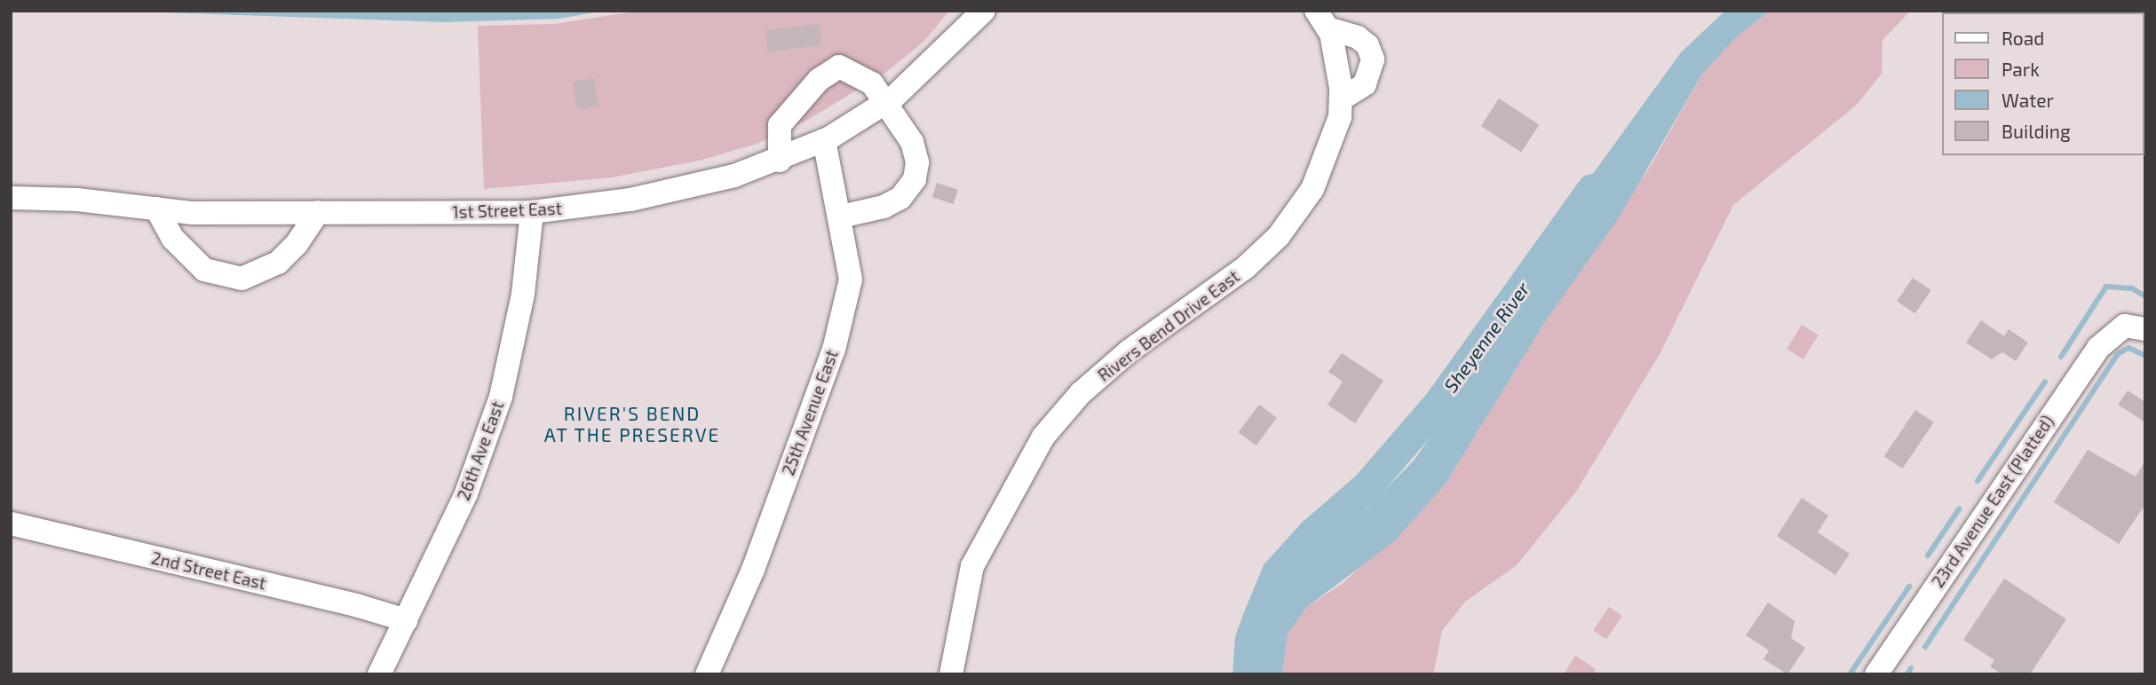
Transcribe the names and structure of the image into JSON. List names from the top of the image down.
{
  "streets": {
    "street": [
      "1st Street East",
      "Rivers Bend Drive East",
      "25th Avenue East",
      "26th Ave East",
      "23rd Avenue East (Platted)",
      "2nd Street East"
    ]
  },
  "crossings": [
    ["1st Street East", "25th Avenue East"],
    ["1st Street East", "26th Ave East"],
    ["26th Ave East", "2nd Street East"]
  ],
  "districts": ["RIVER'S BEND AT THE PRESERVE"],
  "water": ["Sheyenne River"],
  "legend": [
    "Road",
    "Park",
    "Water",
    "Building"
  ]
}
